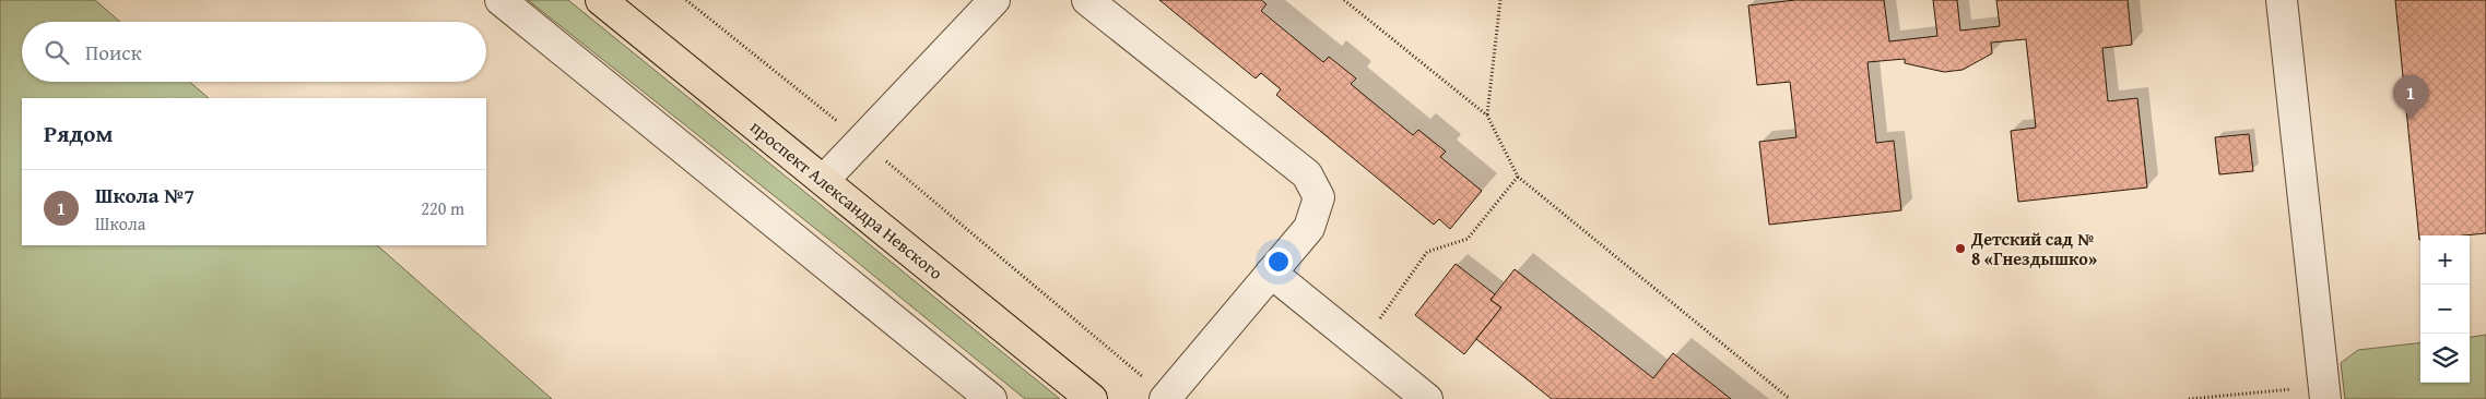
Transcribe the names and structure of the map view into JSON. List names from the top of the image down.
{
  "streets": {
    "main road": ["проспект Александра Невского"]
  },
  "places": ["Детский сад № 8 «Гнездышко»"],
  "page": {
    "search": "Поиск",
    "pins": "1",
    "heading": "Рядом",
    "list": [
      {
        "mark": "1",
        "name": "Школа №7",
        "note": "Школа",
        "value": "220 m"
      }
    ],
    "map_buttons": ["+", "−"]
  }
}
